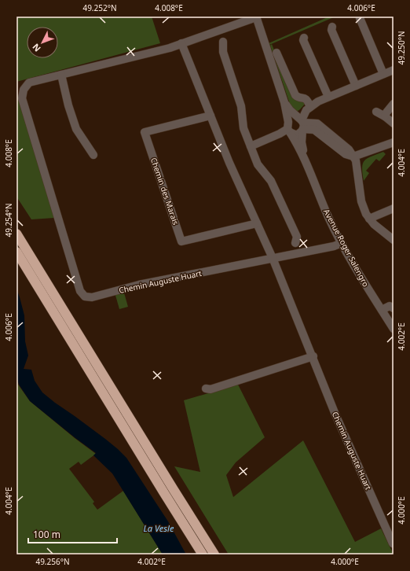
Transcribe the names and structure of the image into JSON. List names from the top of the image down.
{
  "streets": {
    "street": ["Chemin des Marais", "Avenue Roger Salengro", "Chemin Auguste Huart"]
  },
  "crossings": [
    ["Avenue Roger Salengro", "Chemin Auguste Huart"]
  ],
  "water": ["La Vesle"],
  "scale_bar": "100 m",
  "north": "bottom left",
  "coordinates": [
    "49.252°N",
    "4.008°E",
    "4.006°E",
    "49.250°N",
    "4.004°E",
    "49.254°N",
    "4.002°E",
    "4.000°E",
    "49.256°N"
  ]
}
